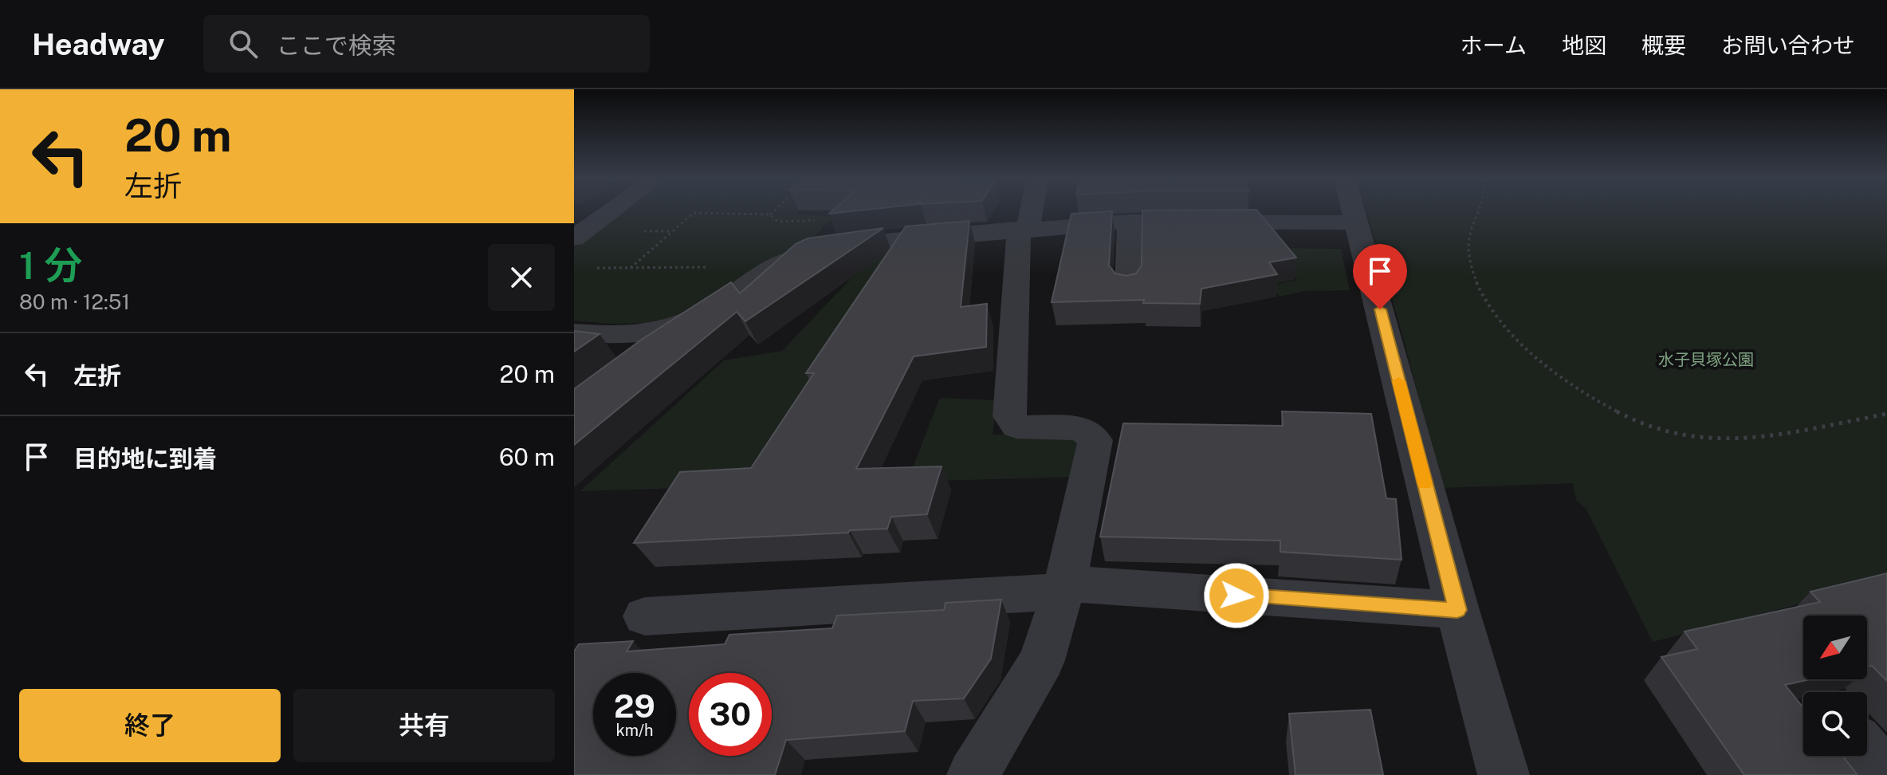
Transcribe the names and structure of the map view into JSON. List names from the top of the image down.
{
  "parks": ["水子貝塚公園"],
  "north": "bottom left",
  "page": {
    "header": "Headway",
    "search": "ここで検索",
    "nav": [
      "ホーム",
      "地図",
      "概要",
      "お問い合わせ"
    ],
    "turn": ["20 m", "左折"],
    "heading": ["1 分", "80 m · 12:51"],
    "list": [
      {
        "name": "左折",
        "value": "20 m"
      },
      {
        "name": "目的地に到着",
        "value": "60 m"
      }
    ],
    "speed": "29 km/h",
    "limit": "30",
    "buttons": ["終了", "共有"]
  }
}
